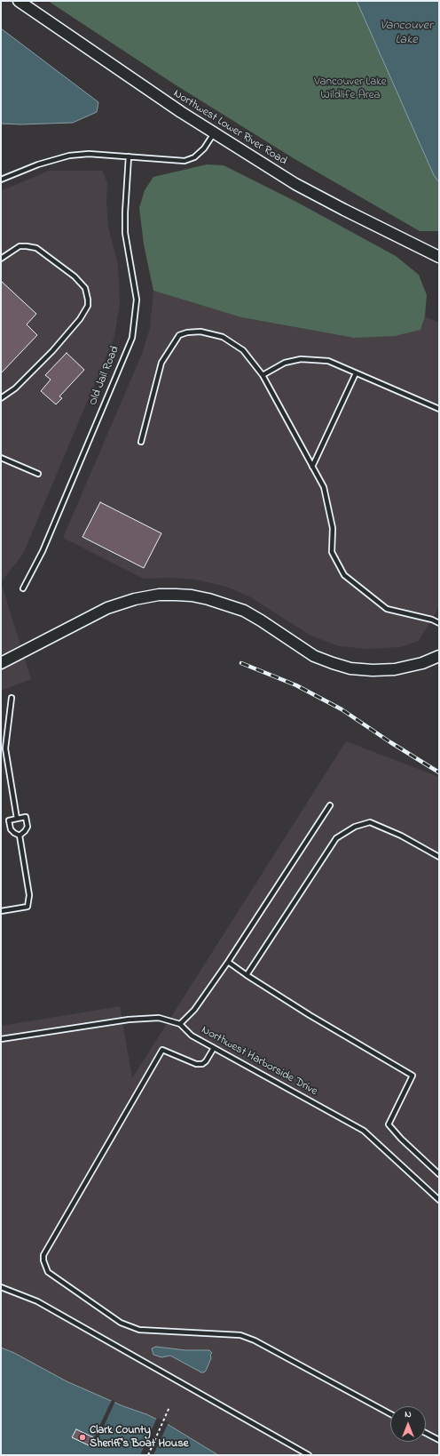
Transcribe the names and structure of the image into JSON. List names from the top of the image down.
{
  "streets": {
    "street": ["Northwest Lower River Road"],
    "lane": ["Old Jail Road", "Northwest Harborside Drive"]
  },
  "water": ["Vancouver Lake"],
  "parks": ["Vancouver Lake Wildlife Area"],
  "places": ["Clark County Sheriff's Boat House"],
  "north": "top"
}
